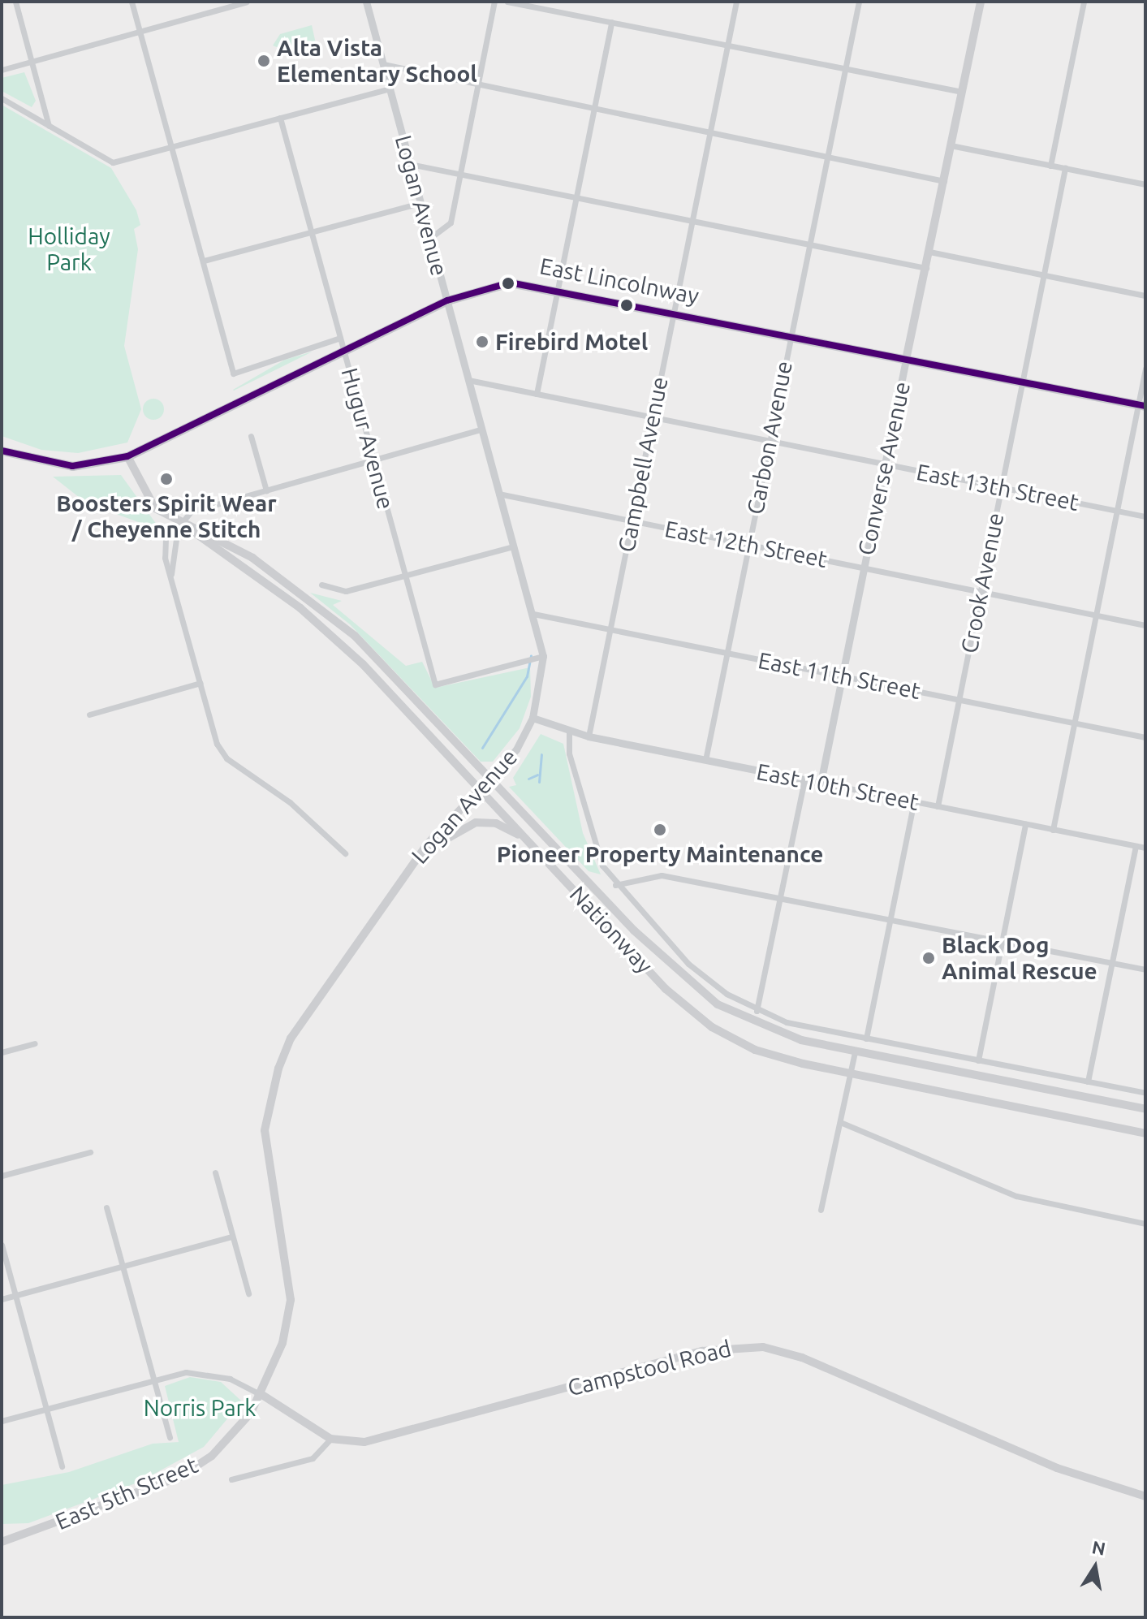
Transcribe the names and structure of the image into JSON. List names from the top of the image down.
{
  "streets": {
    "main road": [
      "Logan Avenue",
      "East Lincolnway",
      "Converse Avenue",
      "Nationway",
      "Campstool Road",
      "East 5th Street"
    ],
    "street": [
      "Carbon Avenue",
      "Hugur Avenue",
      "Campbell Avenue",
      "East 13th Street",
      "East 12th Street",
      "Crook Avenue",
      "East 11th Street",
      "East 10th Street"
    ]
  },
  "crossings": [
    ["Logan Avenue", "East Lincolnway"],
    ["Logan Avenue", "Hugur Avenue"],
    ["Logan Avenue", "East 13th Street"],
    ["Logan Avenue", "East 12th Street"],
    ["Logan Avenue", "East 11th Street"],
    ["Logan Avenue", "East 10th Street"],
    ["Logan Avenue", "Nationway"],
    ["Logan Avenue", "Campstool Road"],
    ["Logan Avenue", "East 5th Street"],
    ["East Lincolnway", "Carbon Avenue"],
    ["East Lincolnway", "Hugur Avenue"],
    ["East Lincolnway", "Campbell Avenue"],
    ["East Lincolnway", "Converse Avenue"],
    ["East Lincolnway", "Crook Avenue"],
    ["East Lincolnway", "Nationway"],
    ["Carbon Avenue", "East 13th Street"],
    ["Carbon Avenue", "East 12th Street"],
    ["Carbon Avenue", "East 11th Street"],
    ["Carbon Avenue", "East 10th Street"],
    ["Campbell Avenue", "East 13th Street"],
    ["Campbell Avenue", "East 12th Street"],
    ["Campbell Avenue", "East 11th Street"],
    ["Campbell Avenue", "East 10th Street"],
    ["Converse Avenue", "East 13th Street"],
    ["Converse Avenue", "East 12th Street"],
    ["Converse Avenue", "East 11th Street"],
    ["Converse Avenue", "East 10th Street"],
    ["East 13th Street", "Crook Avenue"],
    ["East 12th Street", "Crook Avenue"],
    ["Crook Avenue", "East 11th Street"],
    ["Crook Avenue", "East 10th Street"],
    ["Campstool Road", "East 5th Street"]
  ],
  "parks": ["Holliday Park", "Norris Park"],
  "places": [
    "Alta Vista Elementary School",
    "Firebird Motel",
    "Boosters Spirit Wear / Cheyenne Stitch",
    "Pioneer Property Maintenance",
    "Black Dog Animal Rescue"
  ],
  "lines": ["transit line East"],
  "north": "top"
}
